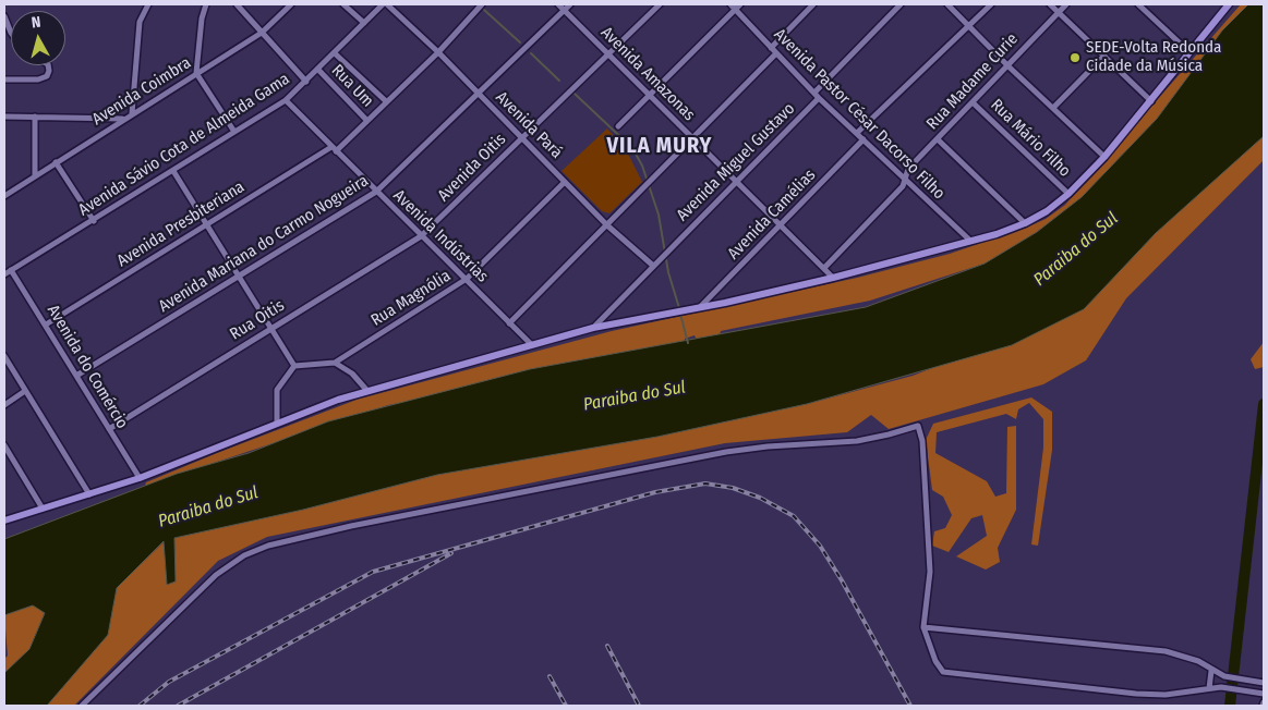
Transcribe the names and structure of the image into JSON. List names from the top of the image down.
{
  "streets": {
    "street": [
      "Avenida Amazonas",
      "Rua Madame Curie",
      "Rua Um",
      "Avenida Coimbra",
      "Avenida Pastor César Dacorso Filho",
      "Avenida Pará",
      "Rua Mário Filho",
      "Avenida Sávio Cota de Almeida Gama",
      "Avenida Miguel Gustavo",
      "Avenida Oitis",
      "Avenida Camélias",
      "Avenida Presbiteriana",
      "Avenida Indústrias",
      "Avenida Mariana do Carmo Nogueira",
      "Rua Magnólia",
      "Rua Oitis",
      "Avenida do Comércio"
    ]
  },
  "crossings": [
    ["Avenida Amazonas", "Rua Madame Curie"],
    ["Avenida Amazonas", "Avenida Miguel Gustavo"],
    ["Avenida Amazonas", "Avenida Oitis"],
    ["Avenida Amazonas", "Avenida Camélias"],
    ["Avenida Amazonas", "Avenida Mariana do Carmo Nogueira"],
    ["Rua Madame Curie", "Avenida Pastor César Dacorso Filho"],
    ["Rua Madame Curie", "Rua Mário Filho"],
    ["Rua Um", "Avenida Sávio Cota de Almeida Gama"],
    ["Rua Um", "Avenida Presbiteriana"],
    ["Avenida Pastor César Dacorso Filho", "Avenida Miguel Gustavo"],
    ["Avenida Pastor César Dacorso Filho", "Avenida Camélias"],
    ["Avenida Pará", "Avenida Sávio Cota de Almeida Gama"],
    ["Avenida Pará", "Avenida Miguel Gustavo"],
    ["Avenida Pará", "Avenida Oitis"],
    ["Avenida Pará", "Avenida Presbiteriana"],
    ["Avenida Pará", "Avenida Mariana do Carmo Nogueira"],
    ["Avenida Pará", "Rua Magnólia"],
    ["Avenida Sávio Cota de Almeida Gama", "Avenida Indústrias"],
    ["Avenida Sávio Cota de Almeida Gama", "Avenida do Comércio"],
    ["Avenida Oitis", "Avenida Indústrias"],
    ["Avenida Oitis", "Rua Oitis"],
    ["Avenida Presbiteriana", "Avenida Indústrias"],
    ["Avenida Presbiteriana", "Avenida do Comércio"],
    ["Avenida Indústrias", "Avenida Mariana do Carmo Nogueira"],
    ["Avenida Indústrias", "Rua Magnólia"],
    ["Avenida Indústrias", "Rua Oitis"],
    ["Avenida Mariana do Carmo Nogueira", "Avenida do Comércio"],
    ["Rua Oitis", "Avenida do Comércio"]
  ],
  "districts": ["VILA MURY"],
  "water": ["Paraiba do Sul"],
  "places": ["SEDE-Volta Redonda Cidade da Música"],
  "north": "top"
}
